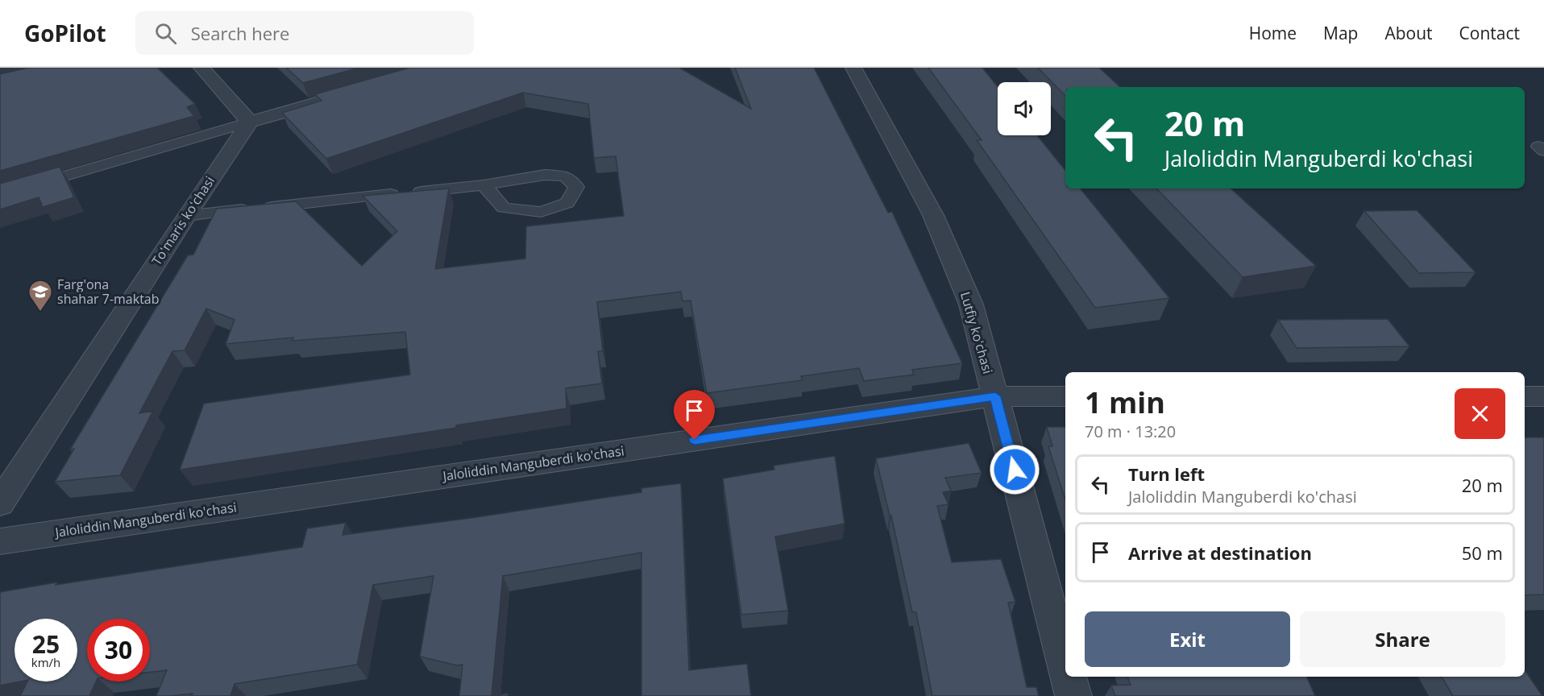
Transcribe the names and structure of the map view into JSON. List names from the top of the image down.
{
  "streets": {
    "street": ["Toʻmaris koʻchasi", "Lutfiy koʻchasi", "Jaloliddin Manguberdi ko'chasi"]
  },
  "crossings": [
    ["Lutfiy koʻchasi", "Jaloliddin Manguberdi ko'chasi"]
  ],
  "places": {
    "school or university": ["Farg'ona shahar 7-maktab"]
  },
  "page": {
    "header": "GoPilot",
    "search": "Search here",
    "nav": [
      "Home",
      "Map",
      "About",
      "Contact"
    ],
    "turn": ["20 m", "Jaloliddin Manguberdi ko'chasi"],
    "heading": ["1 min", "70 m · 13:20"],
    "list": [
      {
        "name": "Turn left",
        "note": "Jaloliddin Manguberdi ko'chasi",
        "value": "20 m"
      },
      {
        "name": "Arrive at destination",
        "value": "50 m"
      }
    ],
    "buttons": ["Exit", "Share"],
    "speed": "25 km/h",
    "limit": "30"
  }
}
